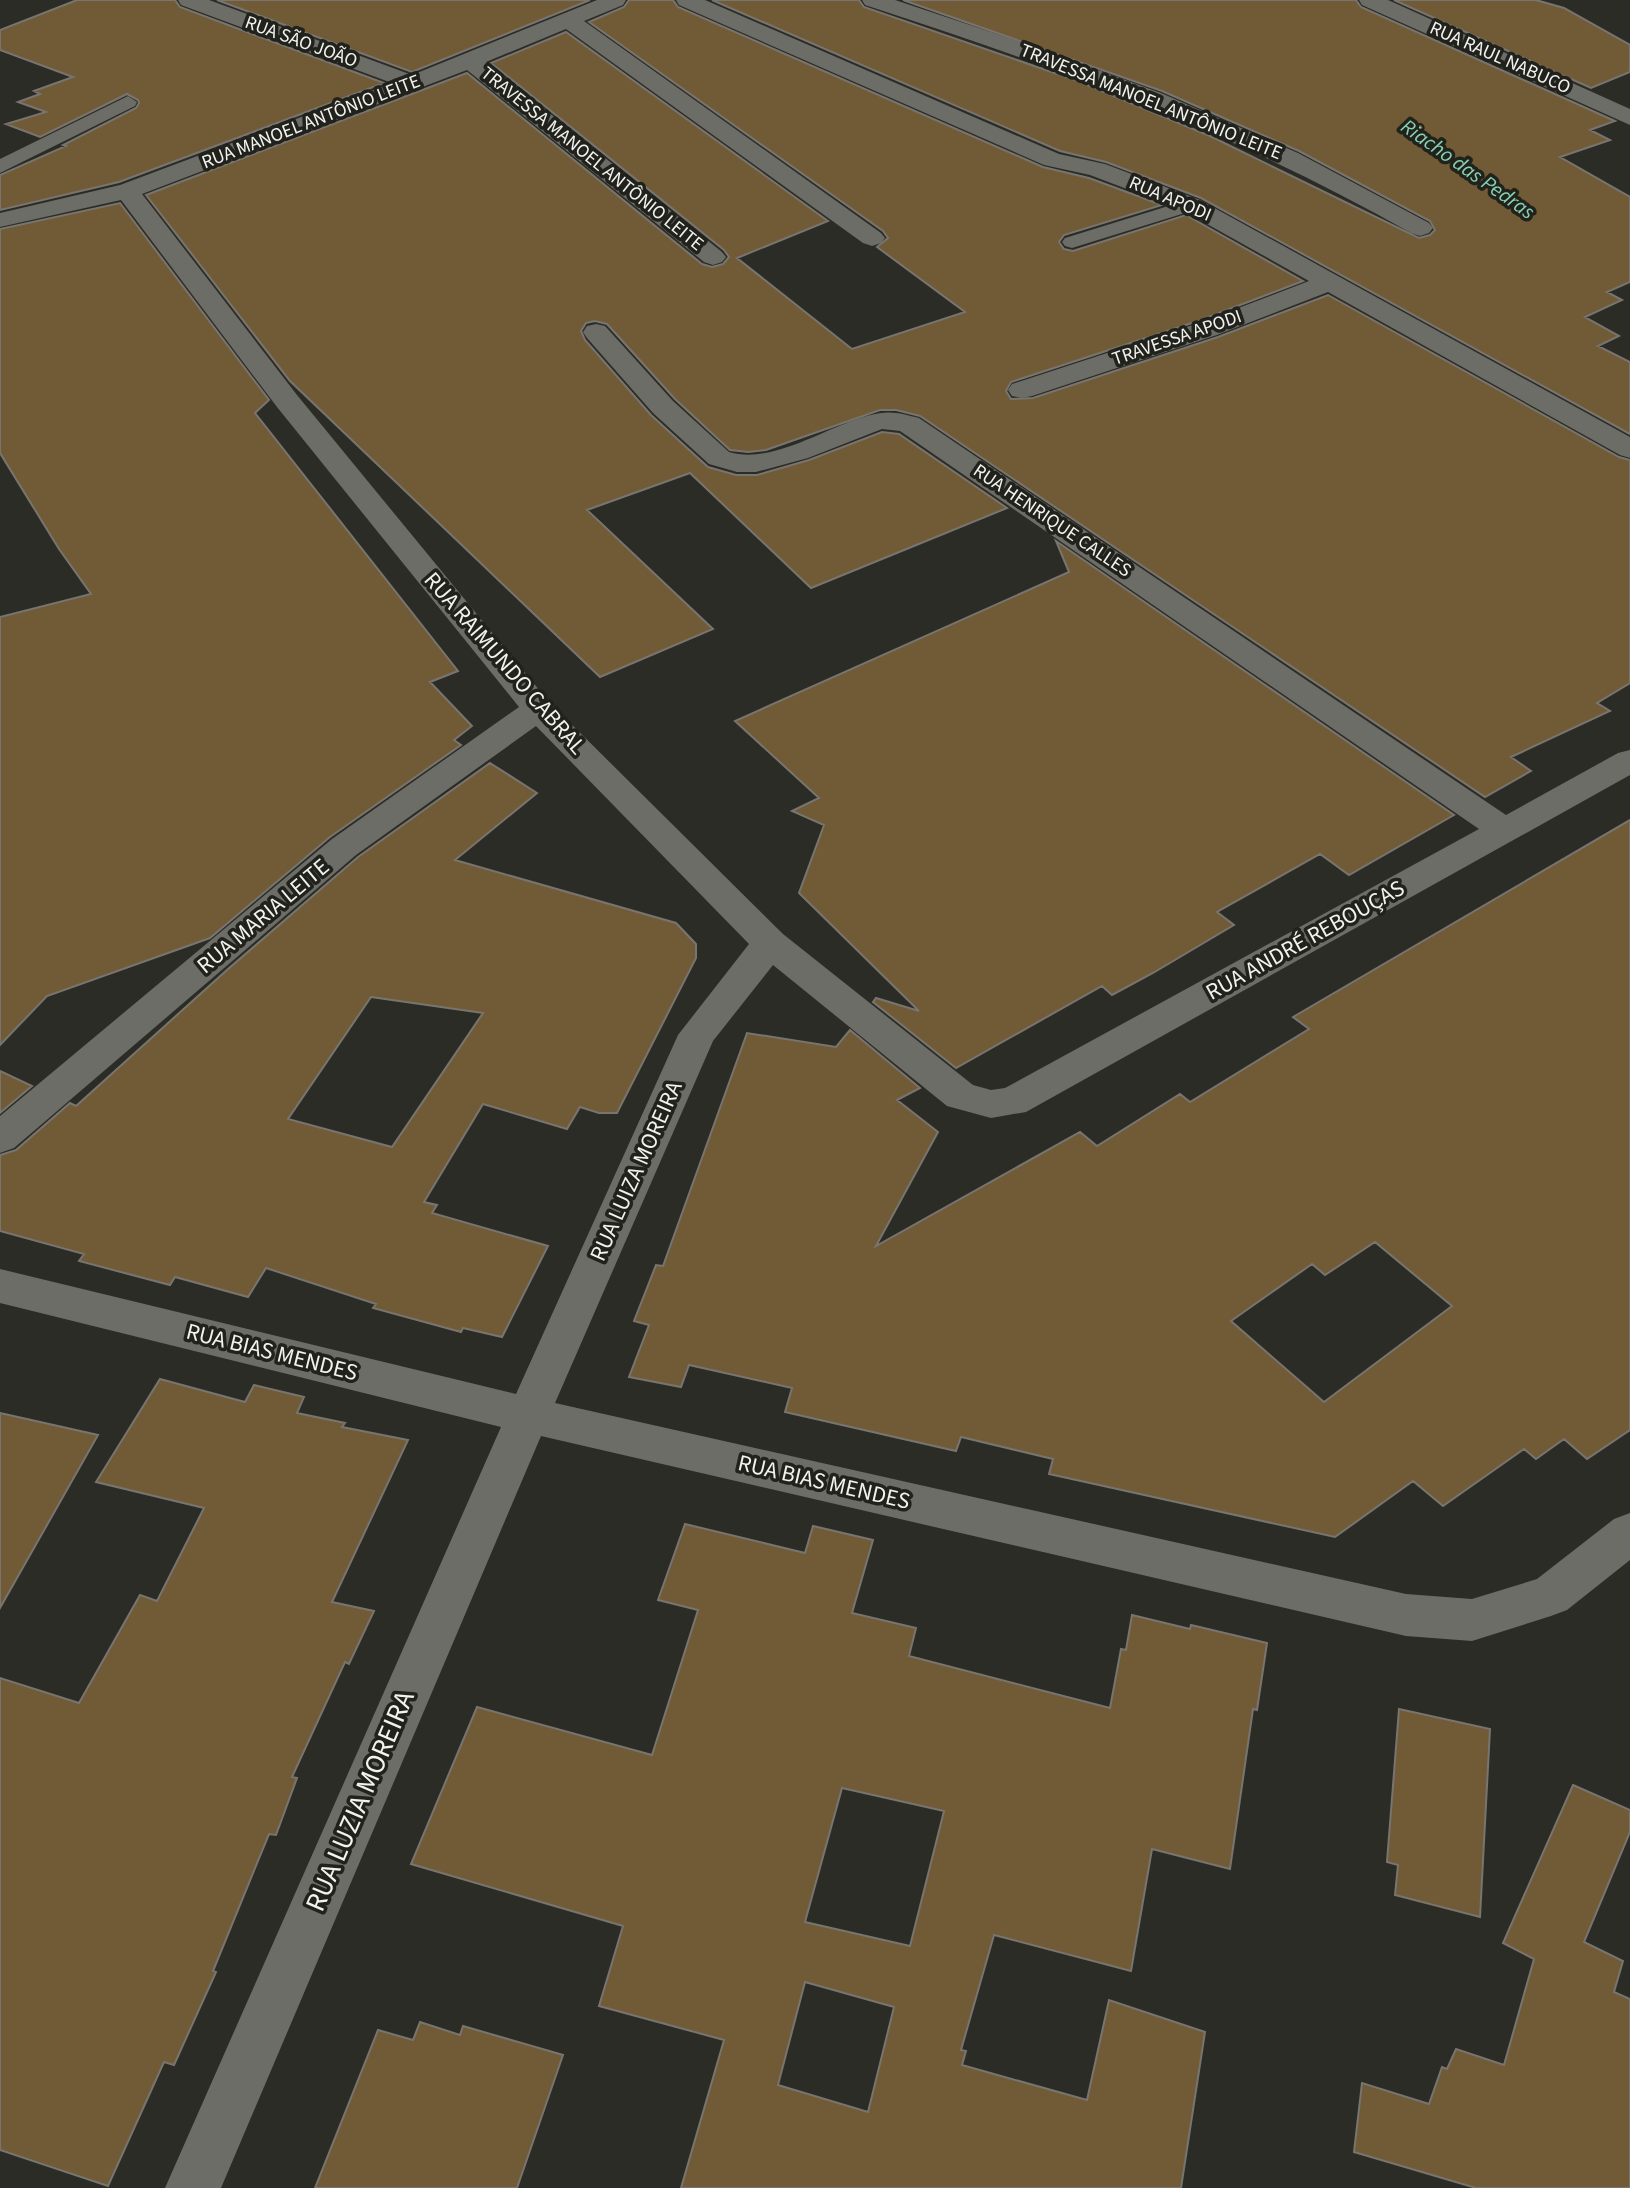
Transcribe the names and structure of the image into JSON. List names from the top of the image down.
{
  "streets": {
    "street": [
      "RUA SÃO JOÃO",
      "RUA RAUL NABUCO",
      "TRAVESSA MANOEL ANTÔNIO LEITE",
      "RUA MANOEL ANTÔNIO LEITE",
      "RUA APODI",
      "TRAVESSA APODI",
      "RUA HENRIQUE CALLES",
      "RUA RAIMUNDO CABRAL",
      "RUA MARIA LEITE",
      "RUA ANDRÉ REBOUÇAS",
      "RUA LUIZA MOREIRA",
      "RUA BIAS MENDES",
      "RUA LUZIA MOREIRA"
    ]
  },
  "crossings": [
    ["RUA SÃO JOÃO", "RUA MANOEL ANTÔNIO LEITE"],
    ["TRAVESSA MANOEL ANTÔNIO LEITE", "RUA MANOEL ANTÔNIO LEITE"],
    ["RUA MANOEL ANTÔNIO LEITE", "RUA RAIMUNDO CABRAL"],
    ["RUA APODI", "TRAVESSA APODI"],
    ["RUA HENRIQUE CALLES", "RUA ANDRÉ REBOUÇAS"],
    ["RUA RAIMUNDO CABRAL", "RUA MARIA LEITE"],
    ["RUA RAIMUNDO CABRAL", "RUA ANDRÉ REBOUÇAS"],
    ["RUA RAIMUNDO CABRAL", "RUA LUIZA MOREIRA"],
    ["RUA LUIZA MOREIRA", "RUA BIAS MENDES"],
    ["RUA LUIZA MOREIRA", "RUA LUZIA MOREIRA"],
    ["RUA BIAS MENDES", "RUA LUZIA MOREIRA"]
  ],
  "water": ["Riacho das Pedras"]
}
